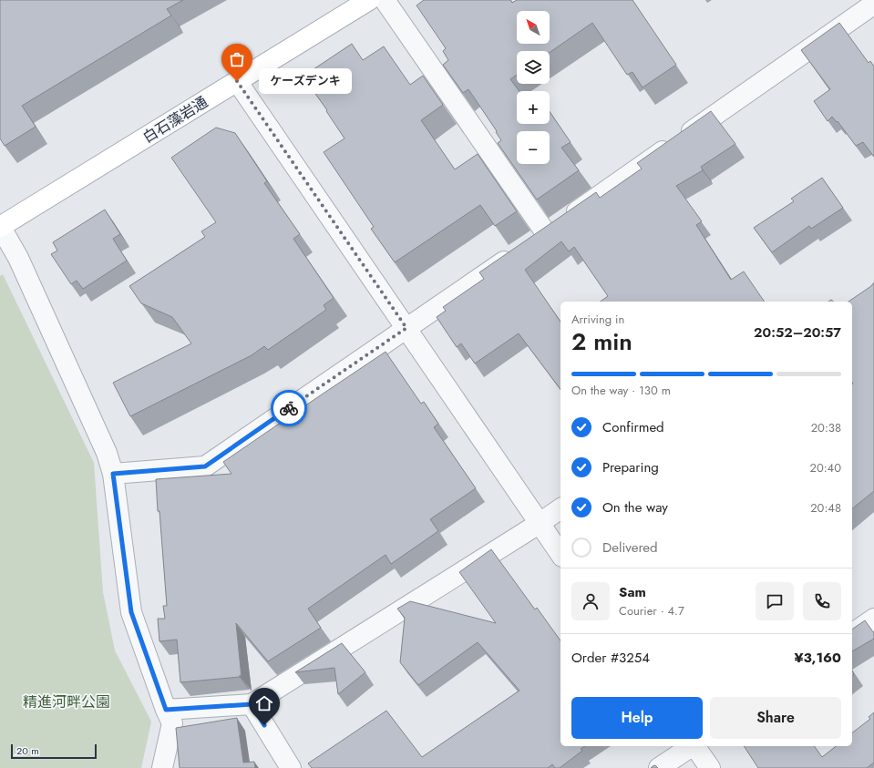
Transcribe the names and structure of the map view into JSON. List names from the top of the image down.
{
  "streets": {
    "main road": ["白石藻岩通"]
  },
  "parks": ["精進河畔公園"],
  "places": ["ケーズデンキ"],
  "scale_bar": "20 m",
  "north": "top left",
  "page": {
    "map_buttons": ["+", "−"],
    "bubble": "ケーズデンキ",
    "heading": ["2 min", "Arriving in", "20:52–20:57"],
    "panel": [
      "Sam",
      "Courier · 4.7",
      "Order #3254",
      "¥3,160"
    ],
    "bar": "On the way · 130 m",
    "list": [
      ["Confirmed", "20:38"],
      ["Preparing", "20:40"],
      ["On the way", "20:48"],
      "Delivered"
    ],
    "buttons": ["Help", "Share"],
    "scale": "20 m"
  }
}
